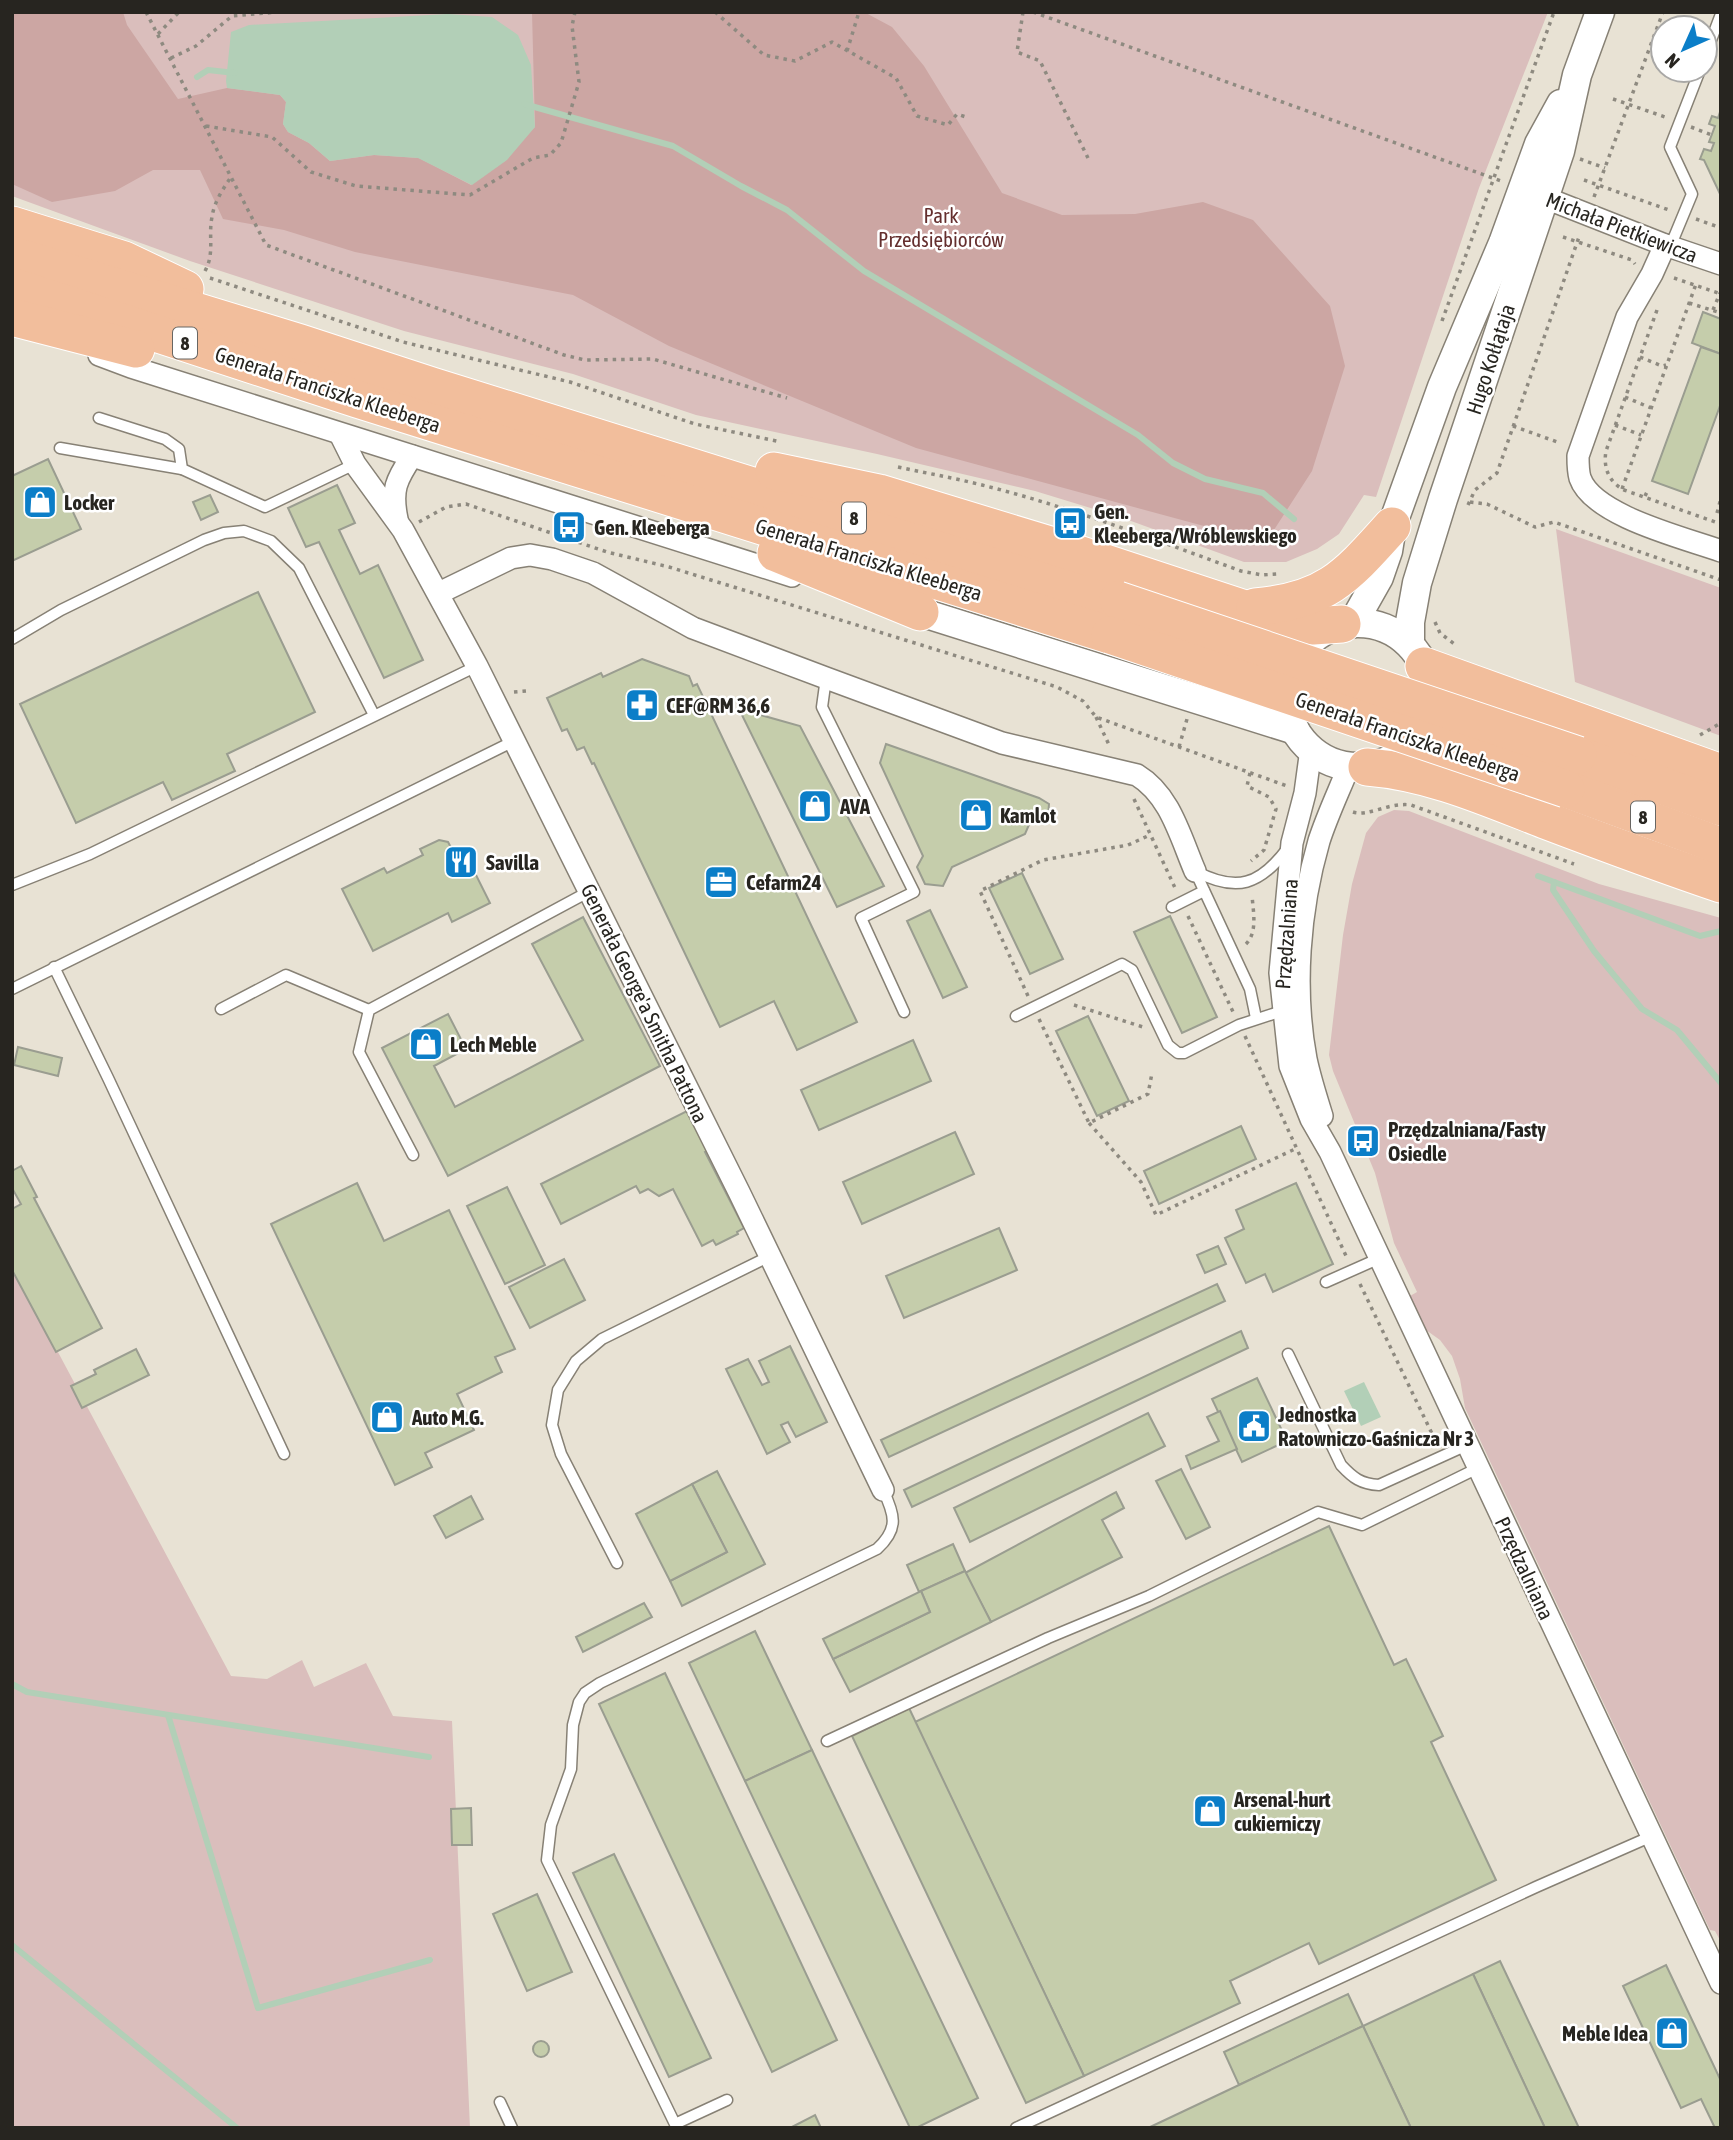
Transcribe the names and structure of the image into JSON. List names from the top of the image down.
{
  "streets": {
    "highway": ["8", "Generała Franciszka Kleeberga"],
    "street": [
      "Michała Pietkiewicza",
      "Hugo Kołłątaja",
      "Przędzalniana",
      "Generała George'a Smitha Pattona"
    ]
  },
  "crossings": [
    ["Michała Pietkiewicza", "Hugo Kołłątaja"],
    ["Hugo Kołłątaja", "Przędzalniana"]
  ],
  "parks": ["Park Przedsiębiorców"],
  "places": {
    "shop": [
      "Locker",
      "AVA",
      "Kamlot",
      "Lech Meble",
      "Auto M.G.",
      "Arsenal-hurt cukierniczy",
      "Meble Idea"
    ],
    "bus stop": ["Gen. Kleeberga/Wróblewskiego", "Gen. Kleeberga", "Przędzalniana/Fasty Osiedle"],
    "pharmacy": ["CEF@RM 36,6"],
    "restaurant": ["Savilla"],
    "office": ["Cefarm24"],
    "public building": ["Jednostka Ratowniczo-Gaśnicza Nr 3"]
  },
  "north": "bottom left"
}
